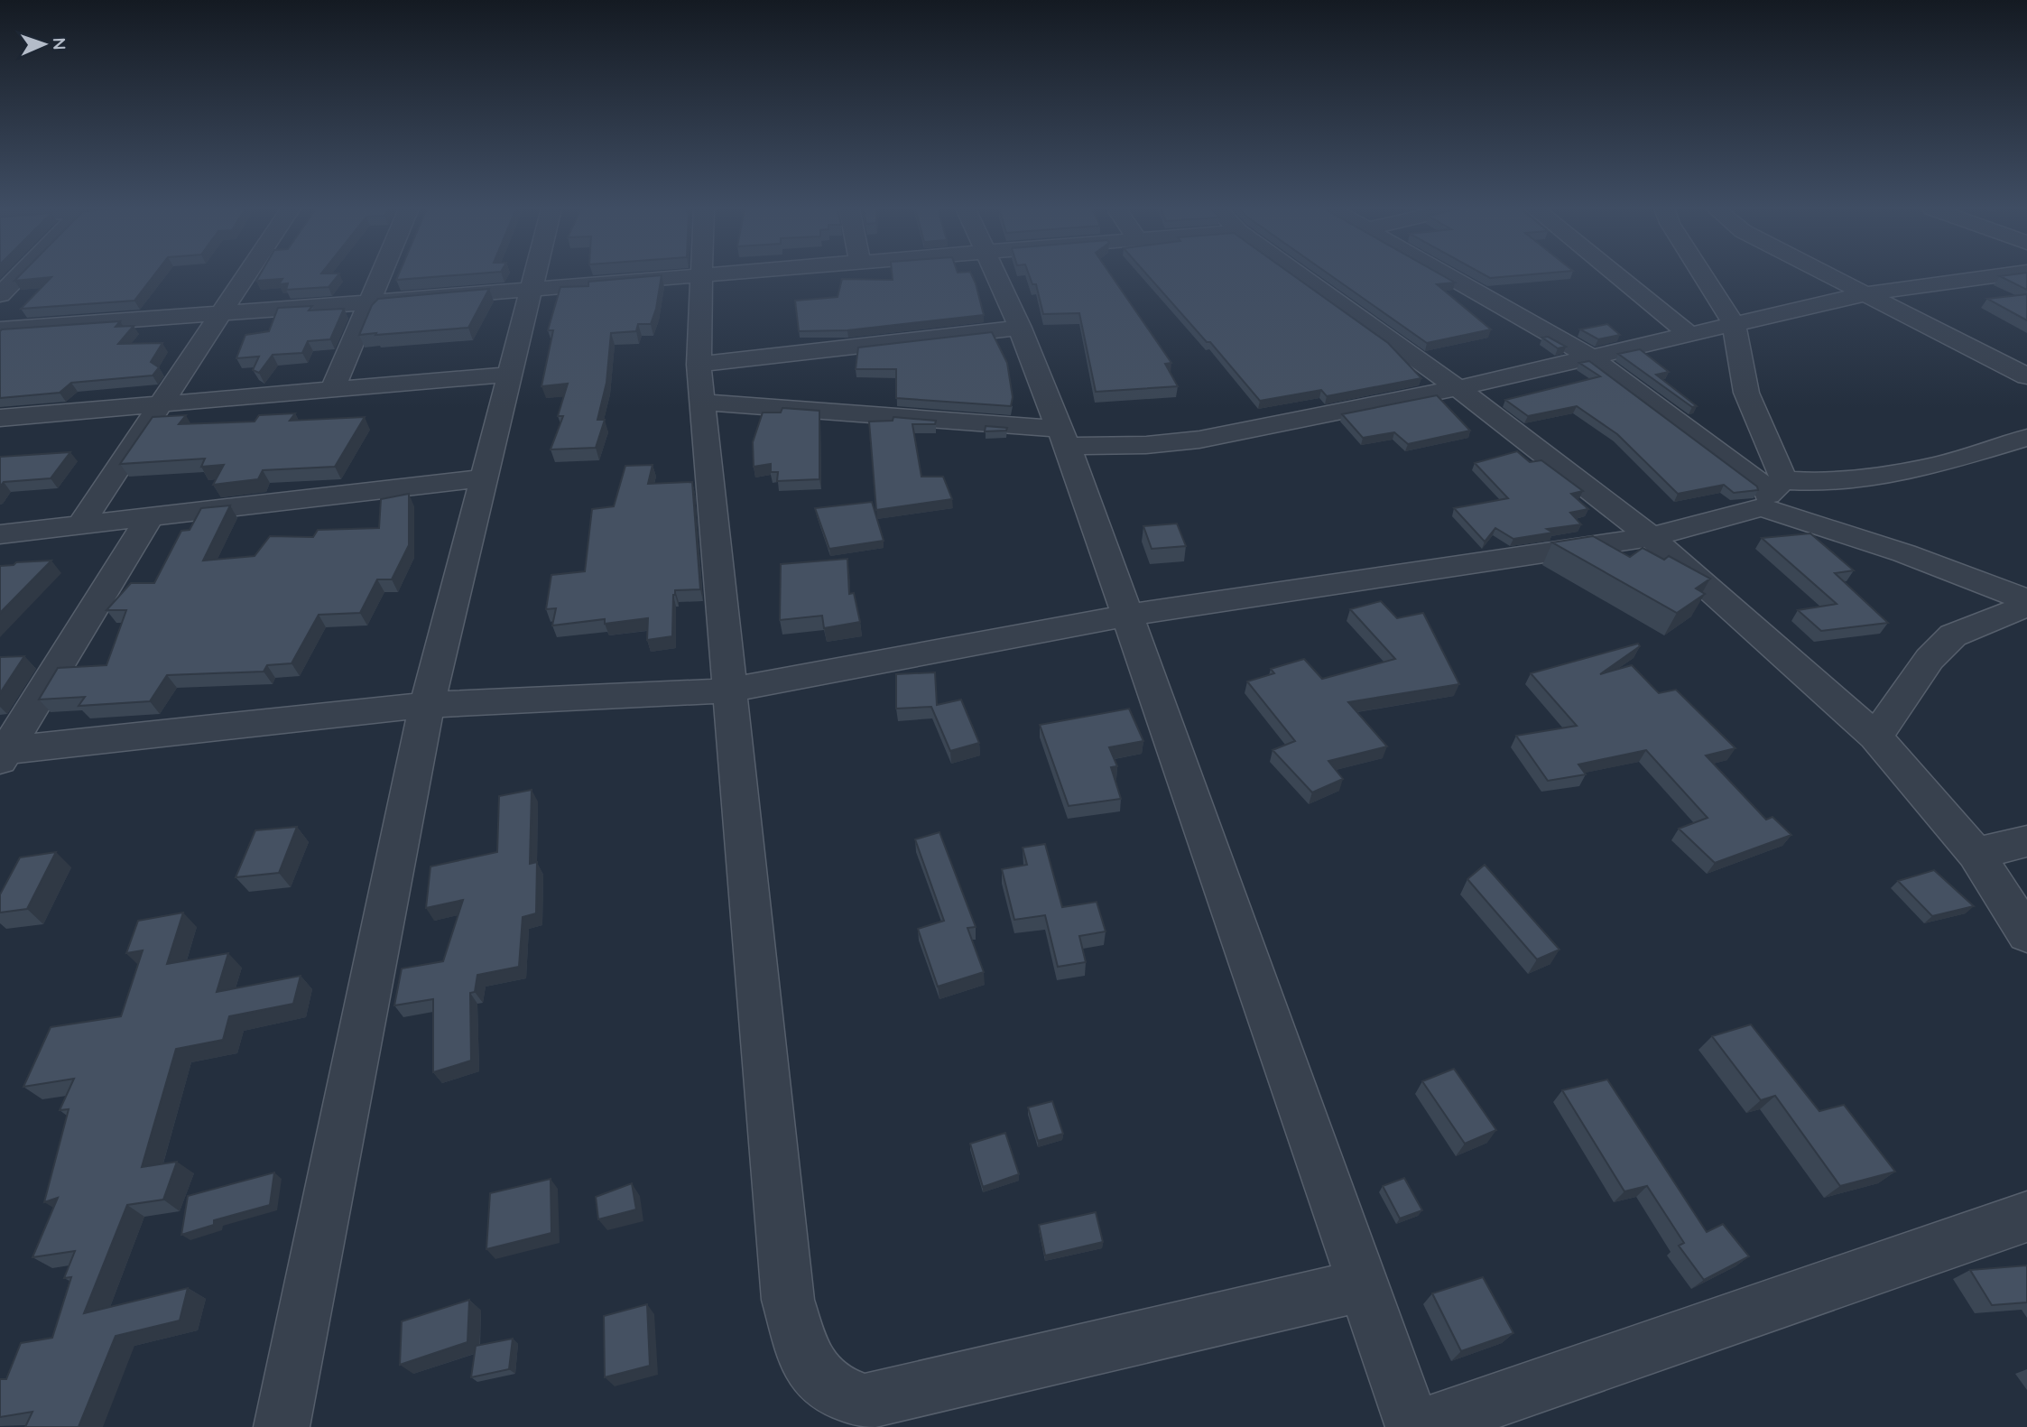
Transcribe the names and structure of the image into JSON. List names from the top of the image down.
{
  "north": "right"
}
